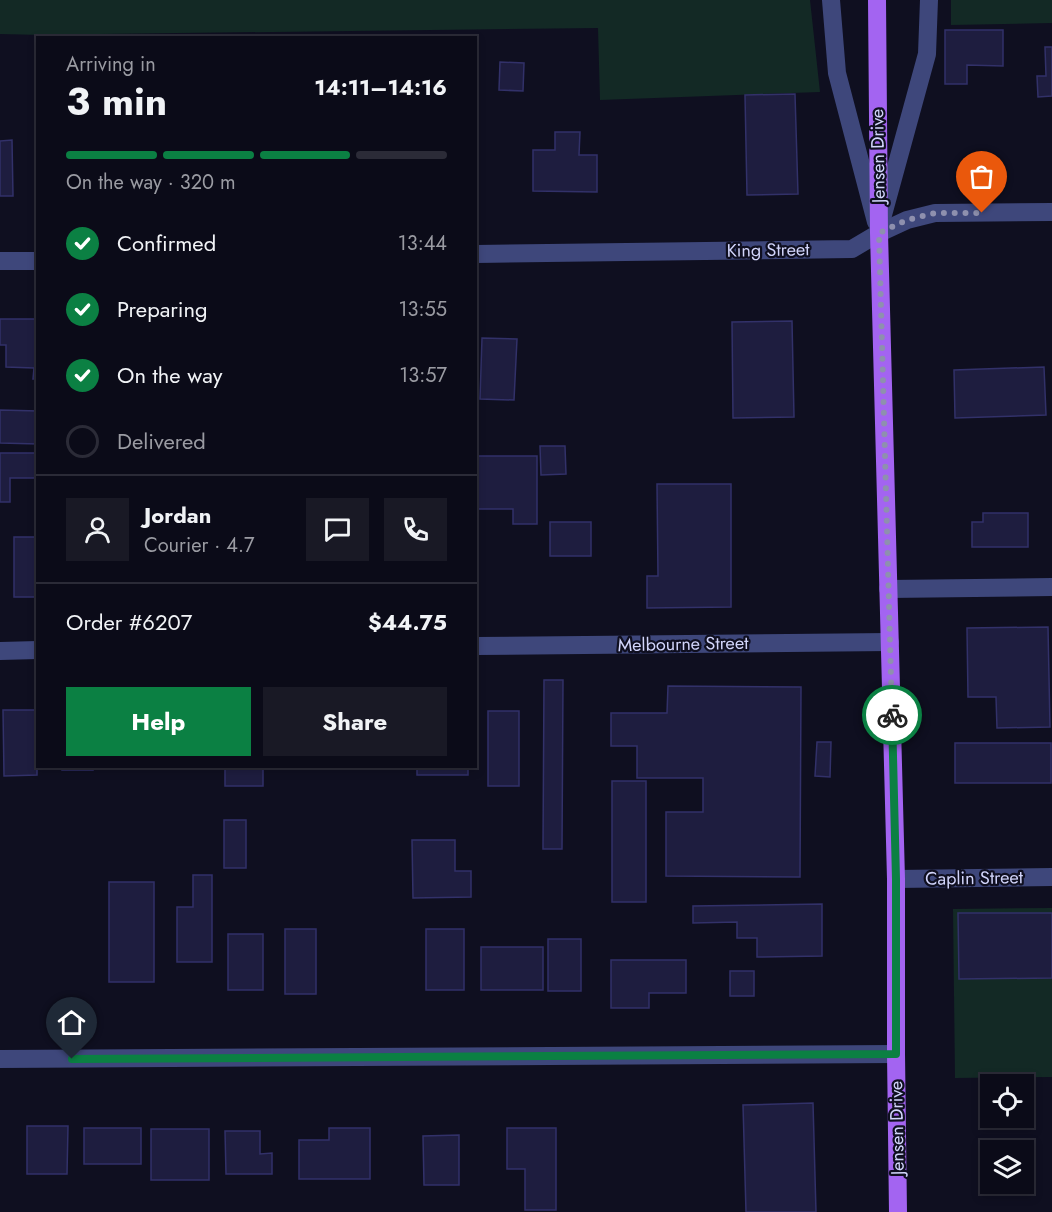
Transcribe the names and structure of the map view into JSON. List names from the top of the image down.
{
  "streets": {
    "main road": ["Jensen Drive"],
    "street": ["King Street", "Melbourne Street", "Caplin Street"]
  },
  "crossings": [
    ["Jensen Drive", "King Street"],
    ["Jensen Drive", "Melbourne Street"],
    ["Jensen Drive", "Caplin Street"]
  ],
  "page": {
    "heading": ["3 min", "Arriving in", "14:11–14:16"],
    "panel": [
      "Jordan",
      "Courier · 4.7",
      "Order #6207",
      "$44.75"
    ],
    "bar": "On the way · 320 m",
    "list": [
      ["Confirmed", "13:44"],
      ["Preparing", "13:55"],
      ["On the way", "13:57"],
      "Delivered"
    ],
    "buttons": ["Help", "Share"]
  }
}
